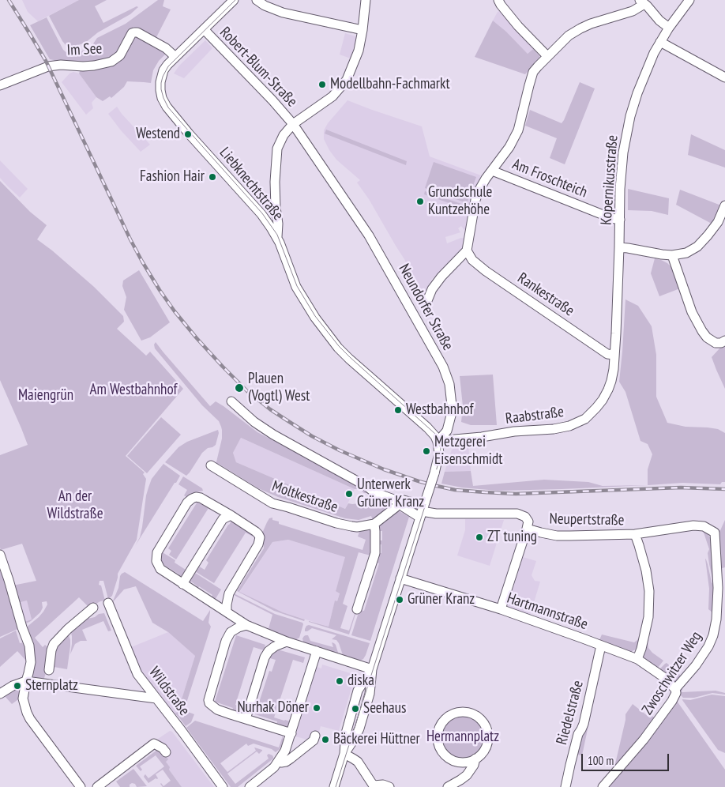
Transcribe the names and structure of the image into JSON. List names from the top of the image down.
{
  "streets": {
    "street": [
      "Im See",
      "Robert-Blum-Straße",
      "Am Froschteich",
      "Kopernikusstraße",
      "Liebknechtstraße",
      "Rankestraße",
      "Neundorfer Straße",
      "Raabstraße",
      "Moltkestraße",
      "Neupertstraße",
      "Hartmannstraße",
      "Zwoschwitzer Weg",
      "Wildstraße",
      "Riedelstraße"
    ]
  },
  "crossings": [
    ["Im See", "Liebknechtstraße"],
    ["Robert-Blum-Straße", "Liebknechtstraße"],
    ["Robert-Blum-Straße", "Neundorfer Straße"],
    ["Am Froschteich", "Kopernikusstraße"],
    ["Kopernikusstraße", "Rankestraße"],
    ["Kopernikusstraße", "Raabstraße"],
    ["Liebknechtstraße", "Neundorfer Straße"],
    ["Liebknechtstraße", "Raabstraße"],
    ["Rankestraße", "Raabstraße"],
    ["Neundorfer Straße", "Raabstraße"],
    ["Neupertstraße", "Zwoschwitzer Weg"],
    ["Hartmannstraße", "Zwoschwitzer Weg"],
    ["Hartmannstraße", "Riedelstraße"]
  ],
  "parks": [
    "Am Westbahnhof",
    "Maiengrün",
    "An der Wildstraße",
    "Hermannplatz"
  ],
  "places": [
    "Modellbahn-Fachmarkt",
    "Westend",
    "Fashion Hair",
    "Grundschule Kuntzehöhe",
    "Plauen (Vogtl) West",
    "Westbahnhof",
    "Metzgerei Eisenschmidt",
    "Unterwerk Grüner Kranz",
    "ZT tuning",
    "Grüner Kranz",
    "diska",
    "Sternplatz",
    "Nurhak Döner",
    "Seehaus",
    "Bäckerei Hüttner"
  ],
  "scale_bar": "100 m"
}
